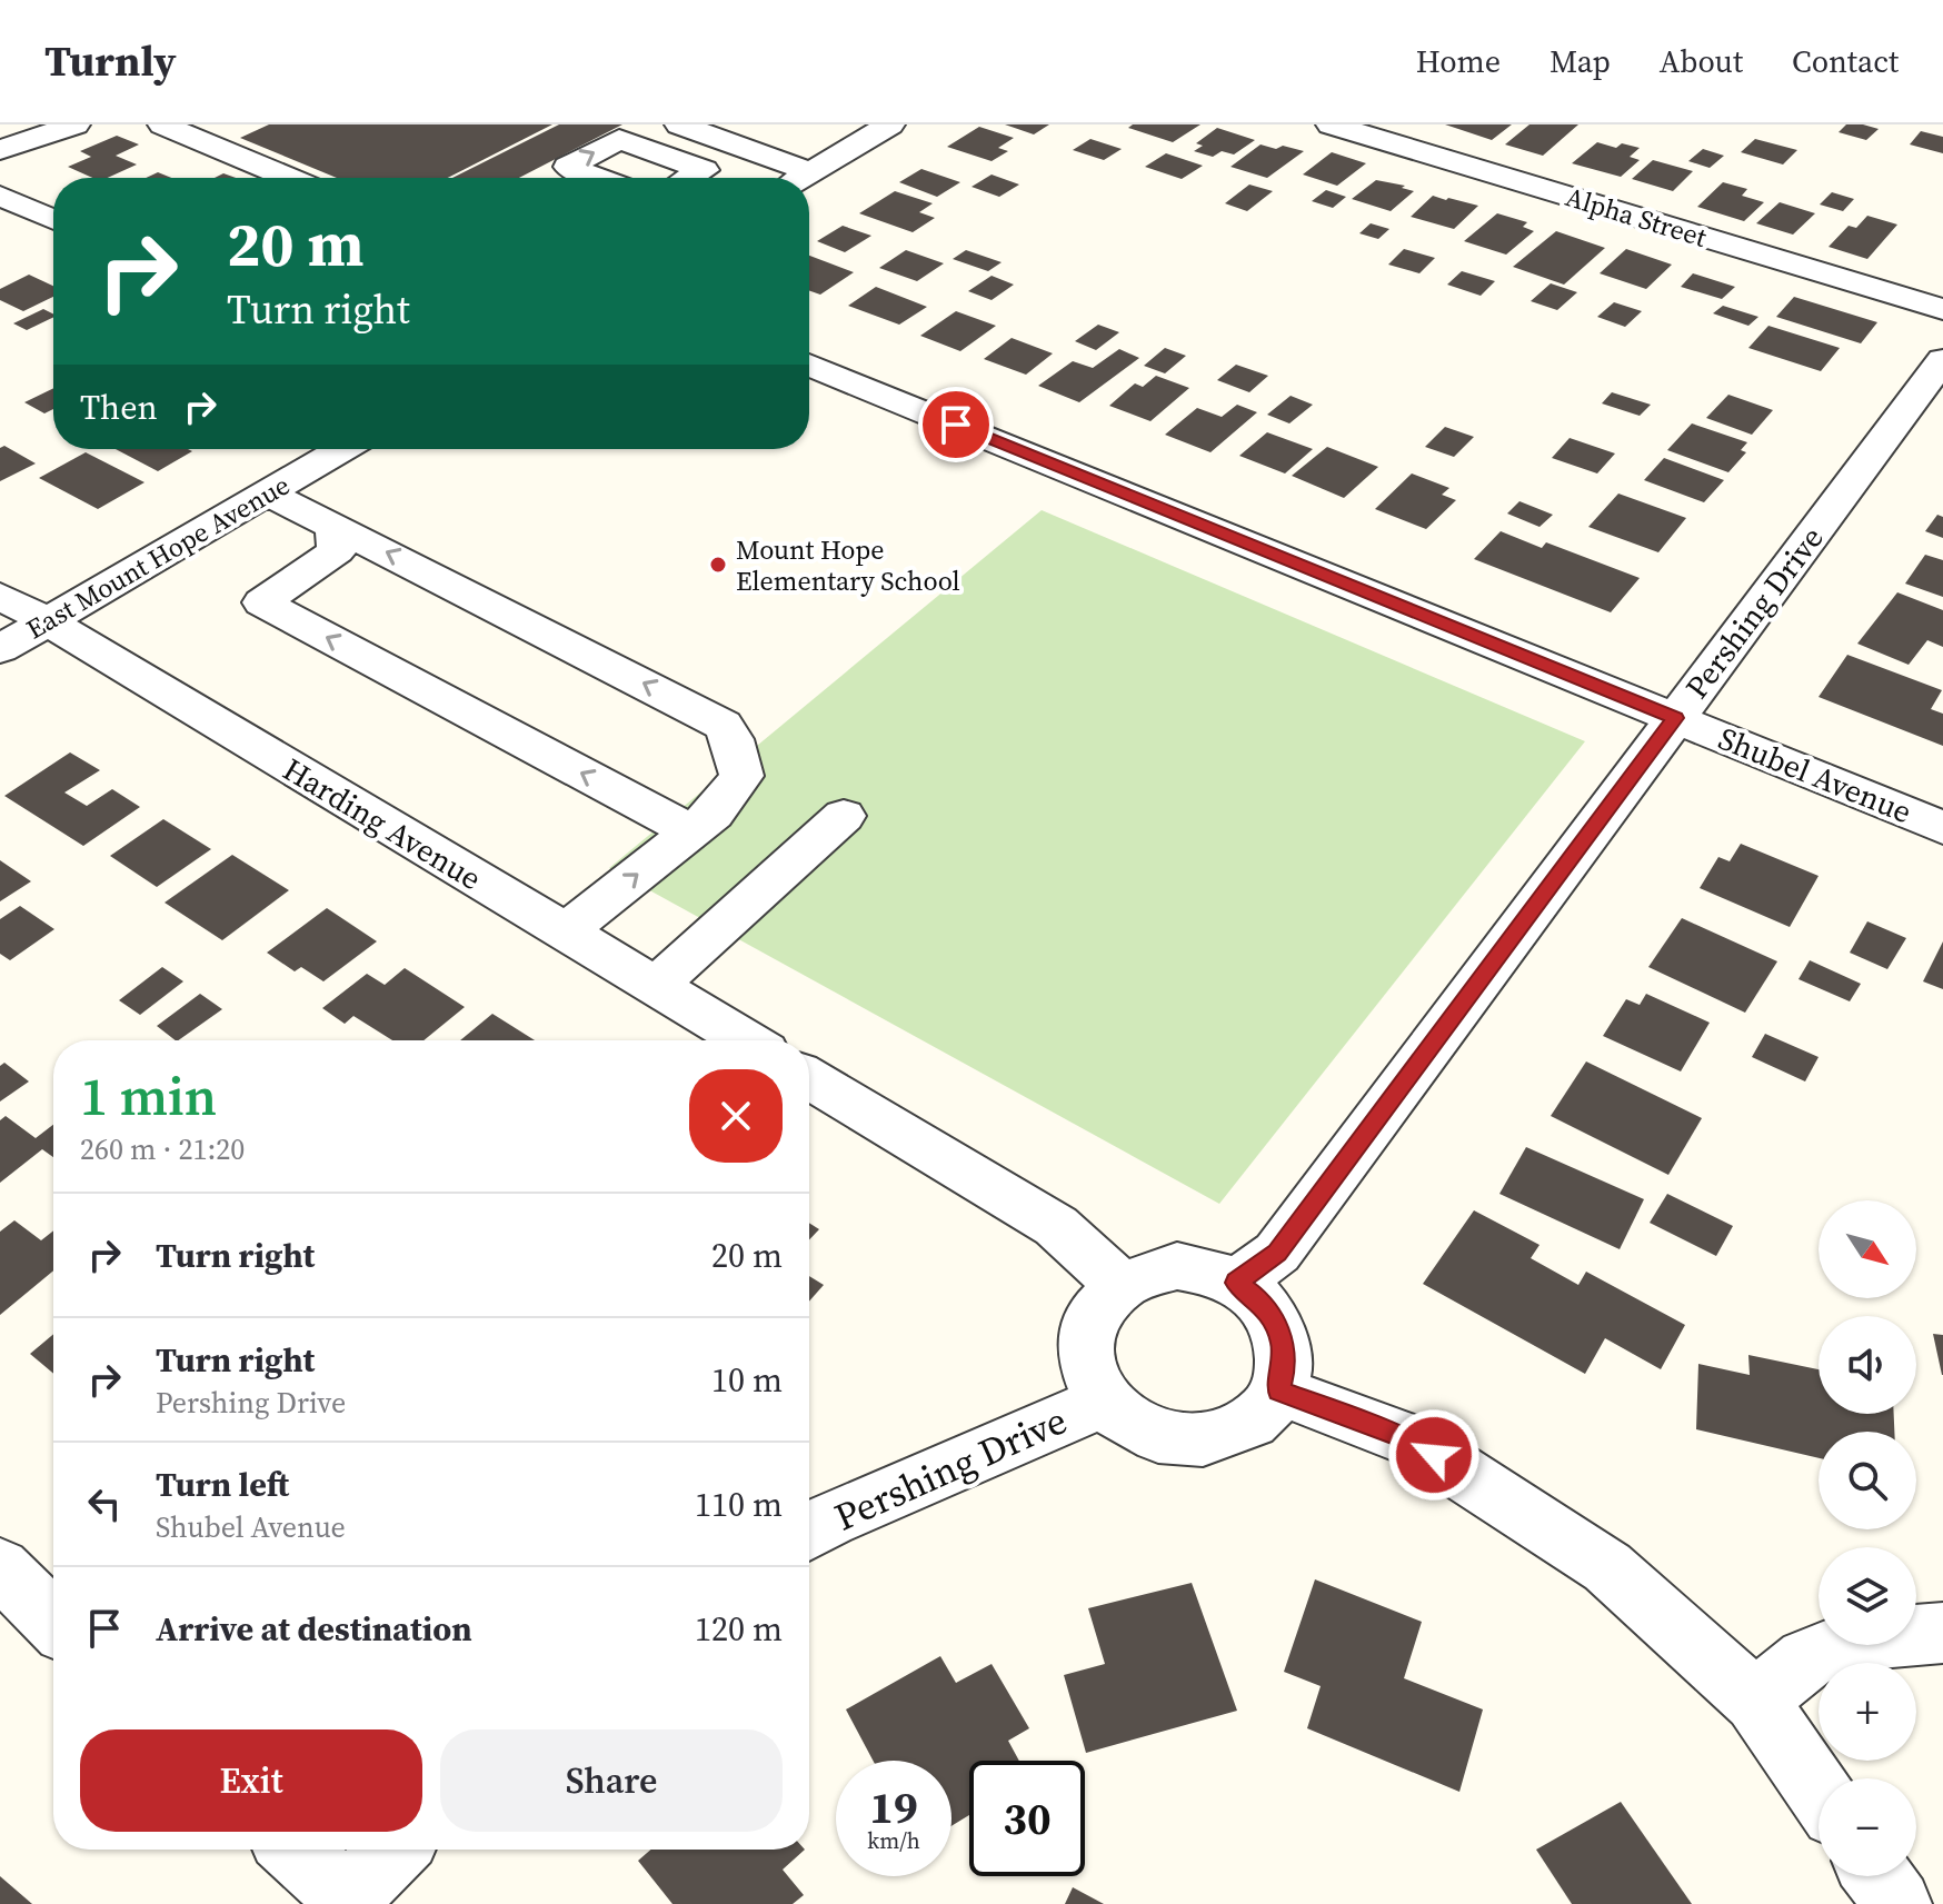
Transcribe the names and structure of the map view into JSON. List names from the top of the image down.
{
  "streets": {
    "street": [
      "Alpha Street",
      "East Mount Hope Avenue",
      "Pershing Drive",
      "Shubel Avenue",
      "Harding Avenue"
    ]
  },
  "crossings": [
    ["East Mount Hope Avenue", "Harding Avenue"],
    ["Pershing Drive", "Shubel Avenue"]
  ],
  "places": ["Mount Hope Elementary School"],
  "north": "bottom right",
  "page": {
    "header": "Turnly",
    "nav": [
      "Home",
      "Map",
      "About",
      "Contact"
    ],
    "turn": ["20 m", "Turn right"],
    "then": "Then",
    "heading": ["1 min", "260 m · 21:20"],
    "list": [
      {
        "name": "Turn right",
        "value": "20 m"
      },
      {
        "name": "Turn right",
        "note": "Pershing Drive",
        "value": "10 m"
      },
      {
        "name": "Turn left",
        "note": "Shubel Avenue",
        "value": "110 m"
      },
      {
        "name": "Arrive at destination",
        "value": "120 m"
      }
    ],
    "map_buttons": ["+", "−"],
    "buttons": ["Exit", "Share"],
    "speed": "19 km/h",
    "limit": "30"
  }
}
